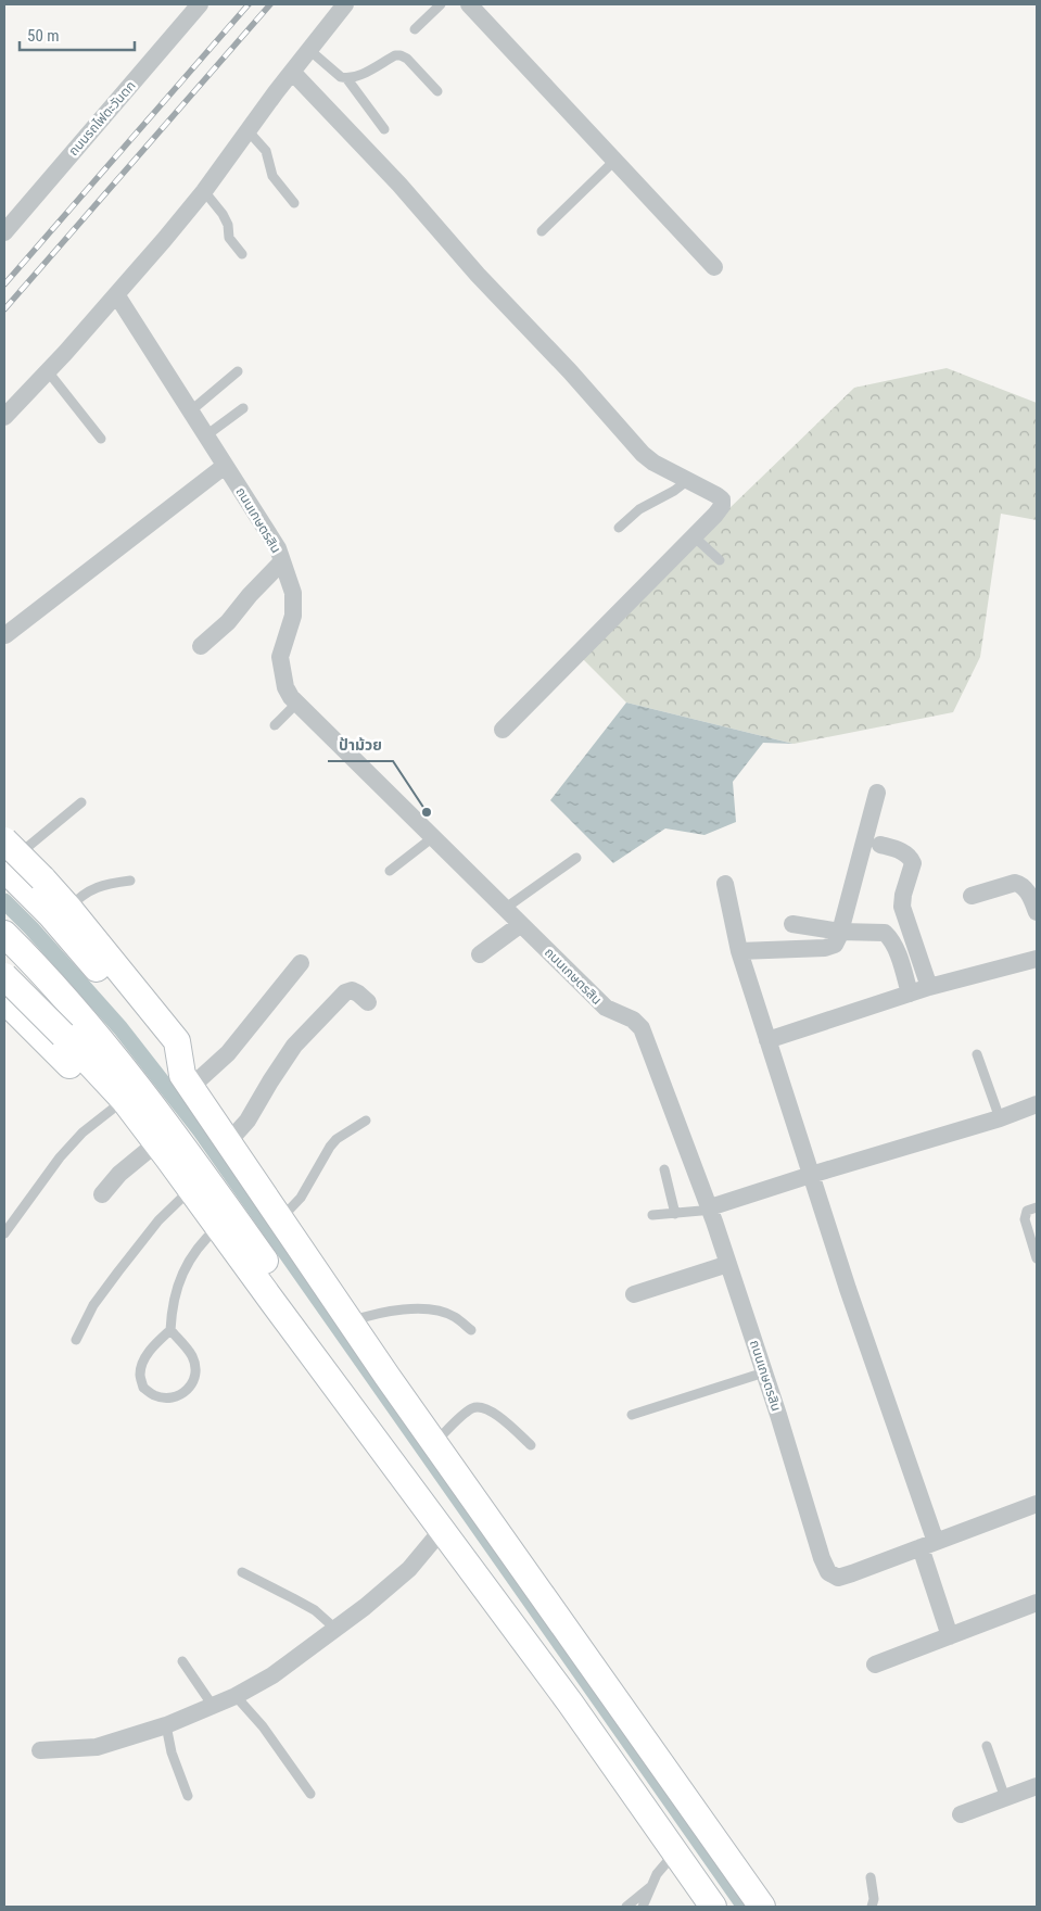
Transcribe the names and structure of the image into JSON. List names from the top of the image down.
{
  "streets": {
    "street": ["ถนนรถไฟตะวันตก", "ถนนเกษตรสิน"]
  },
  "places": ["ป้าม้วย"],
  "scale_bar": "50 m"
}
